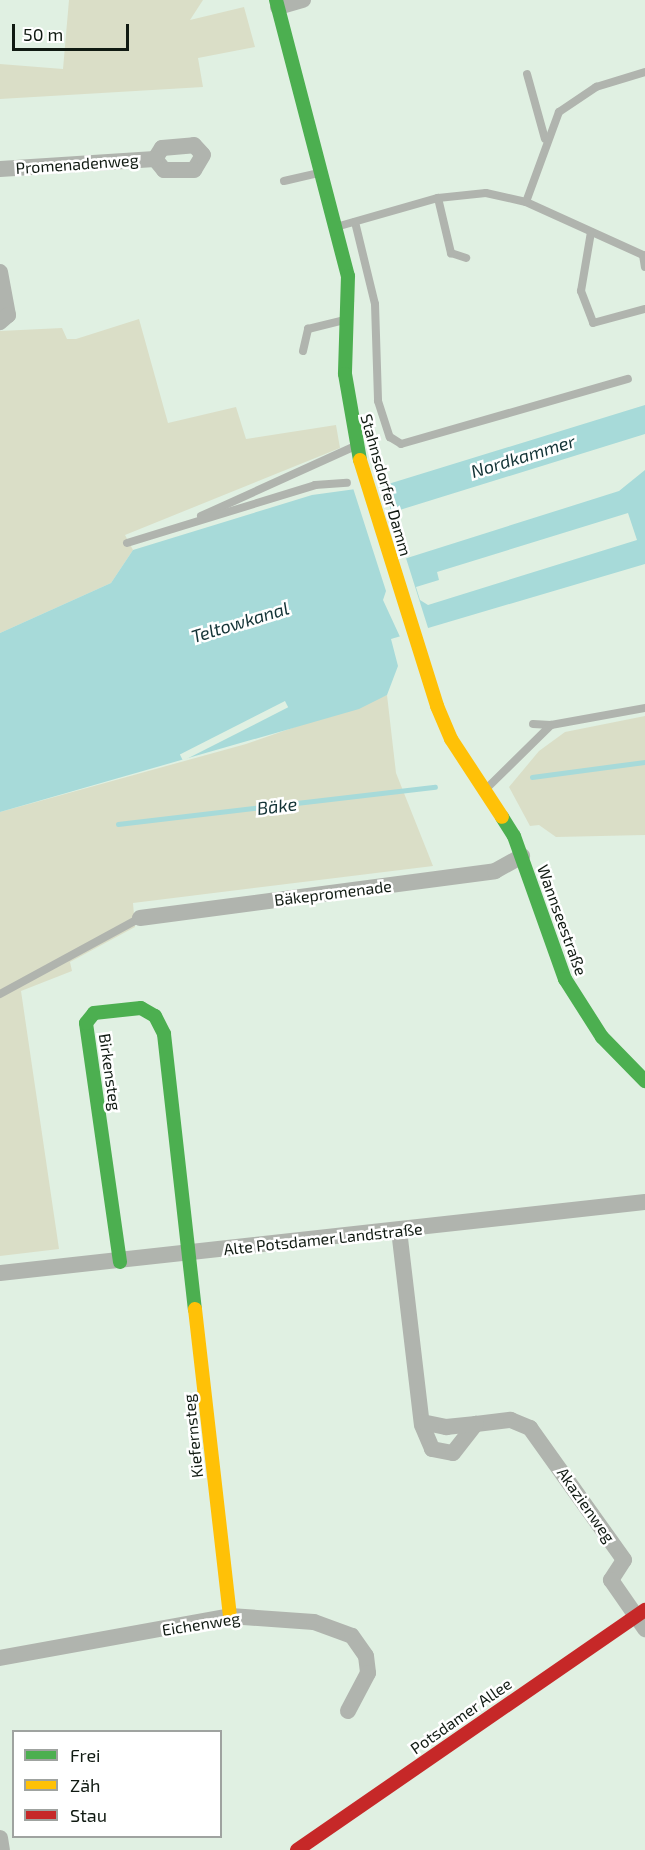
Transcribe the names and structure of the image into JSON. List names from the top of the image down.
{
  "streets": {
    "street": [
      "Promenadenweg",
      "Stahnsdorfer Damm",
      "Bäkepromenade",
      "Wannseestraße",
      "Birkensteg",
      "Alte Potsdamer Landstraße",
      "Kiefernsteg",
      "Akazienweg",
      "Eichenweg",
      "Potsdamer Allee"
    ]
  },
  "crossings": [
    ["Stahnsdorfer Damm", "Wannseestraße"],
    ["Bäkepromenade", "Wannseestraße"],
    ["Birkensteg", "Alte Potsdamer Landstraße"],
    ["Birkensteg", "Kiefernsteg"],
    ["Alte Potsdamer Landstraße", "Kiefernsteg"],
    ["Kiefernsteg", "Eichenweg"],
    ["Akazienweg", "Potsdamer Allee"]
  ],
  "water": ["Nordkammer", "Teltowkanal", "Bäke"],
  "legend": ["Frei", "Zäh", "Stau"],
  "scale_bar": "50 m"
}
